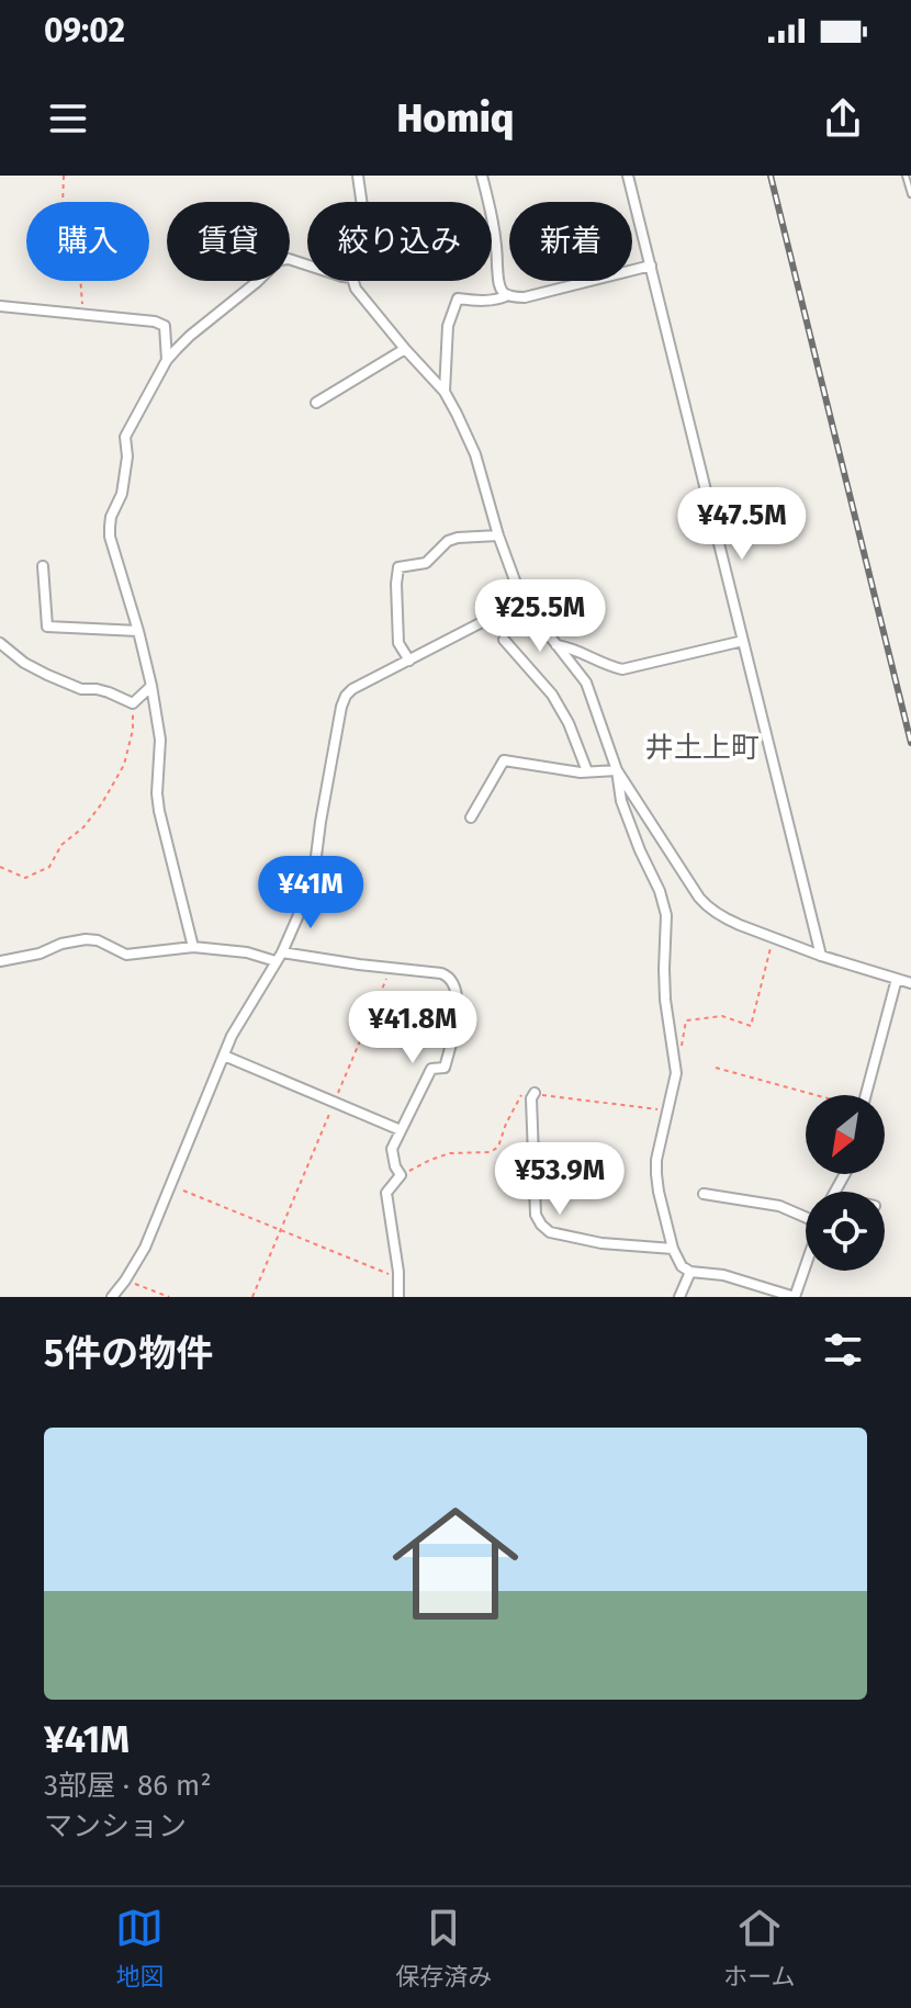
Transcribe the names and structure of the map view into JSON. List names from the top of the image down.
{
  "districts": ["井土上町"],
  "north": "bottom left",
  "page": {
    "status": "09:02",
    "header": "Homiq",
    "chip": [
      "購入",
      "賃貸",
      "絞り込み",
      "新着"
    ],
    "price": [
      "¥47.5M",
      "¥25.5M",
      "¥41M",
      "¥41.8M",
      "¥53.9M"
    ],
    "heading": "5件の物件",
    "list": [
      {
        "name": "¥41M",
        "note": "3部屋 · 86 m² · マンション"
      }
    ],
    "tabs": ["地図", "保存済み", "ホーム"]
  }
}
